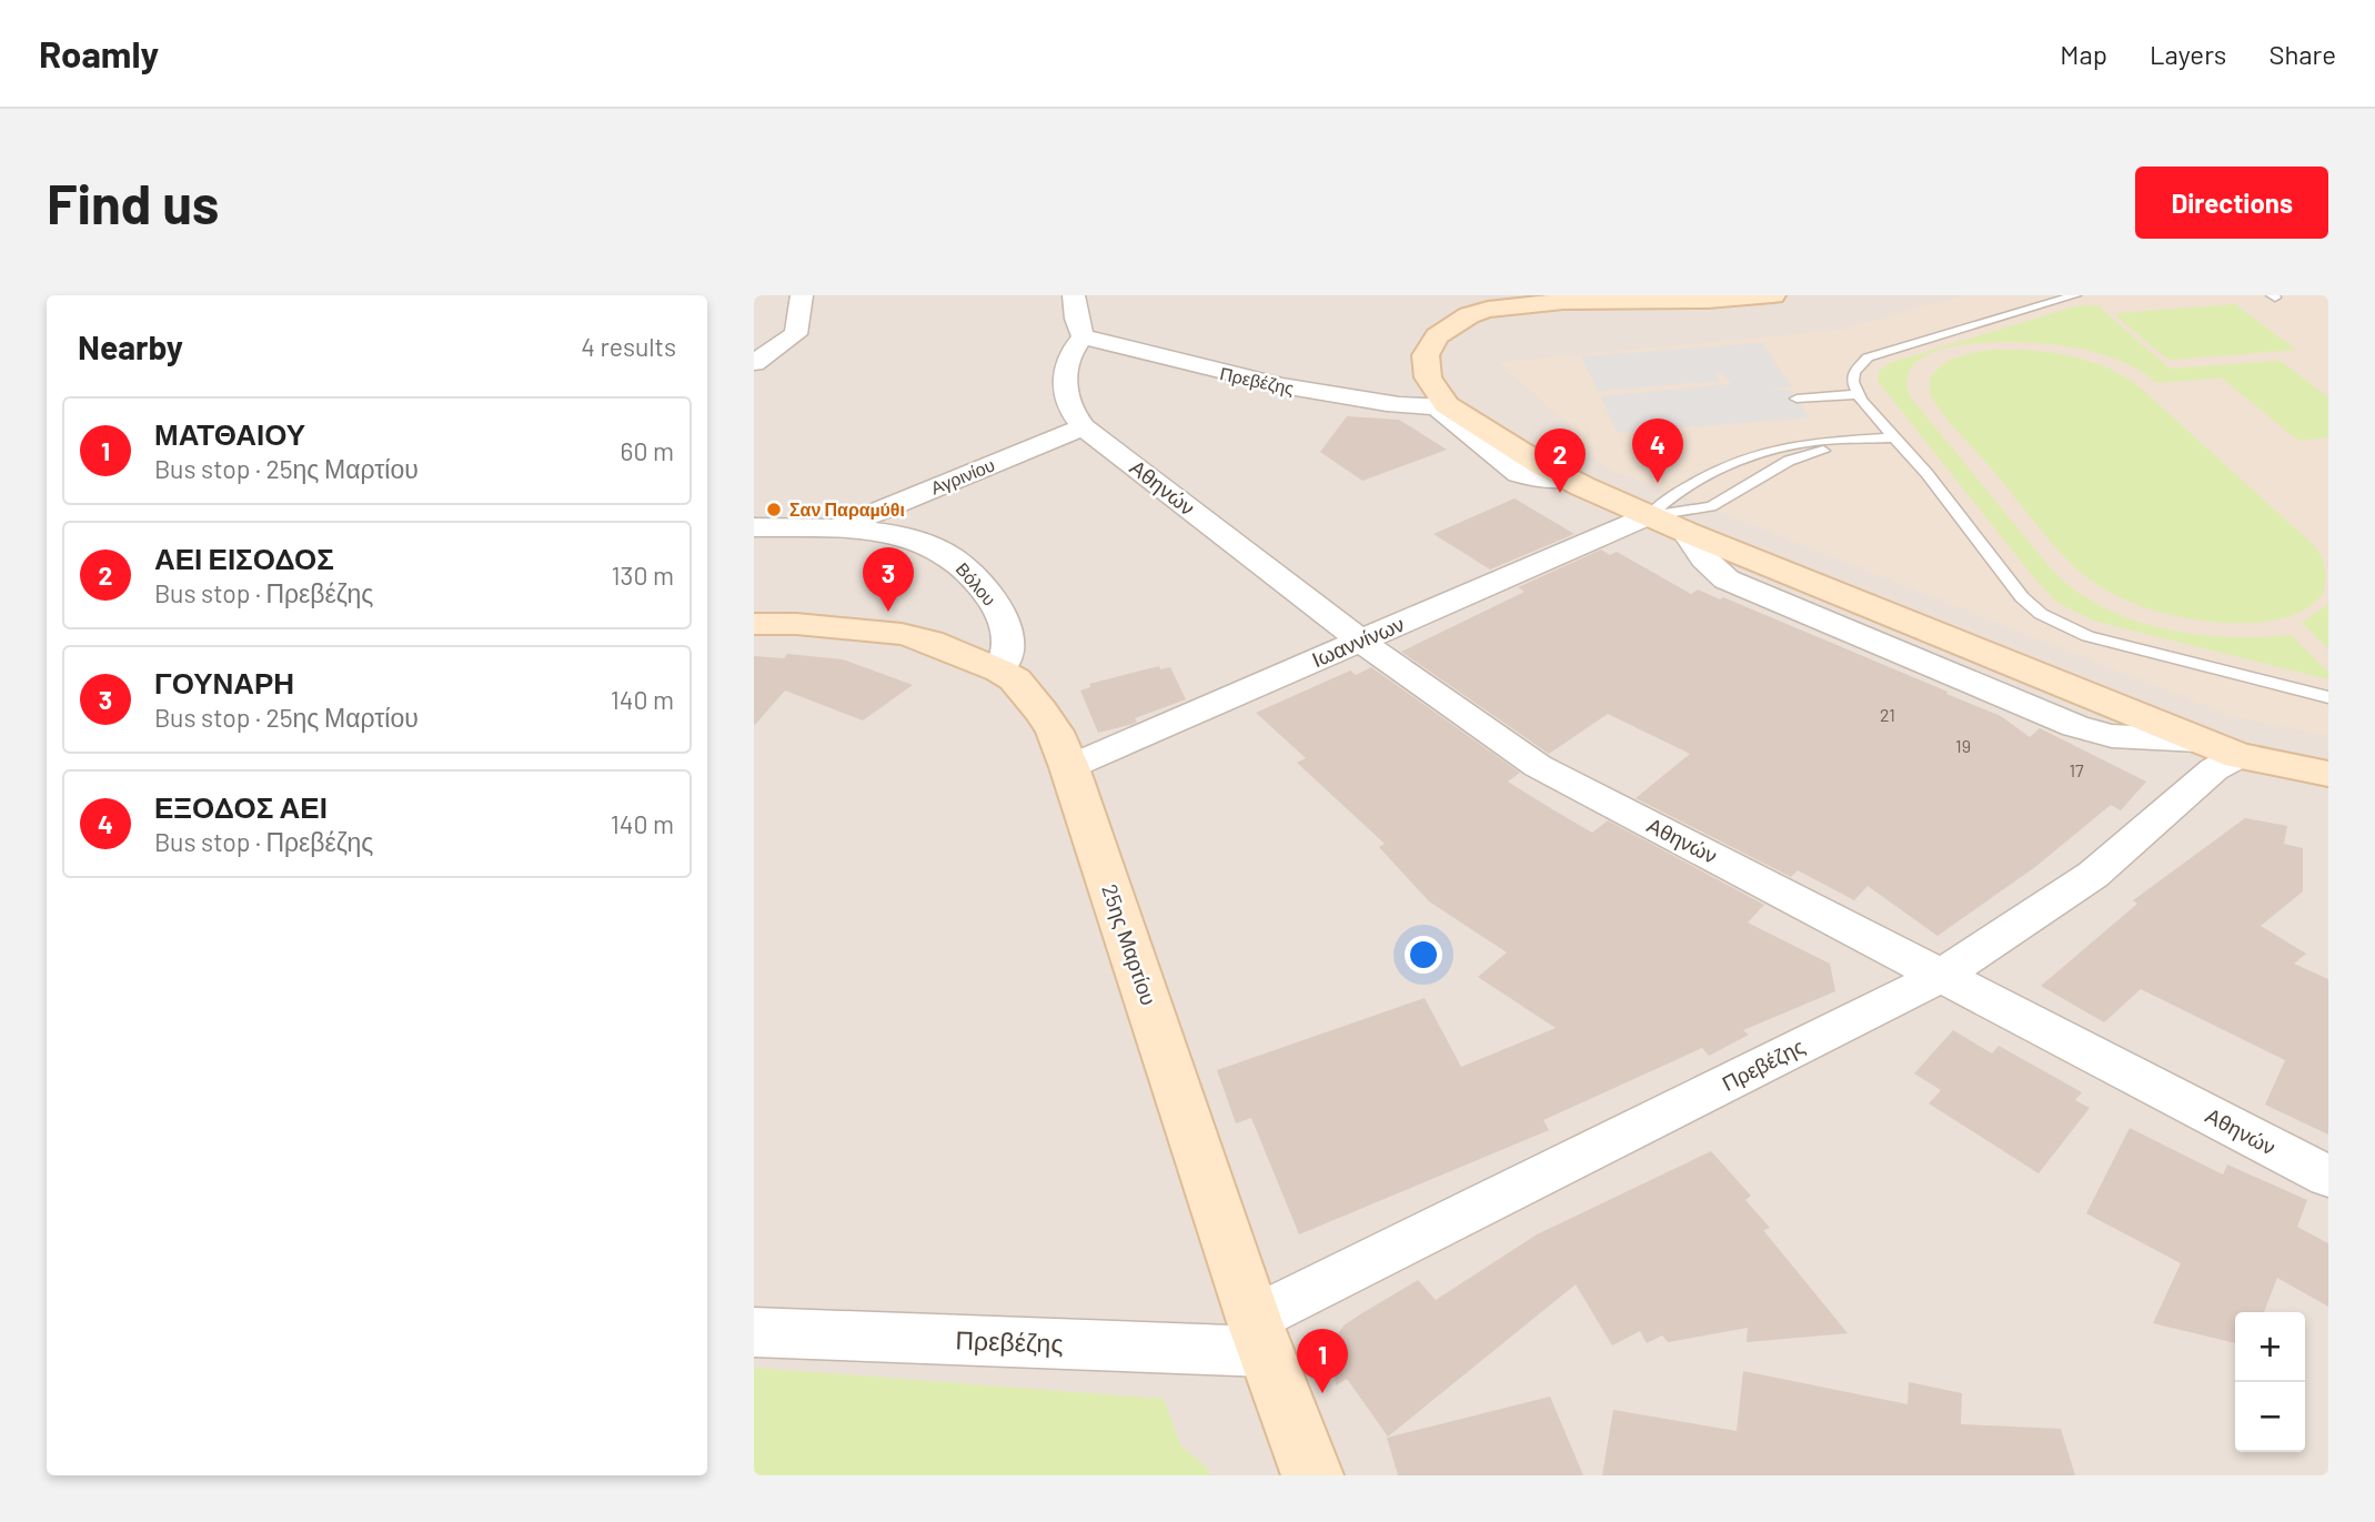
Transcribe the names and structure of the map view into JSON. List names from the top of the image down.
{
  "streets": {
    "street": [
      "Πρεβέζης",
      "Αγρινίου",
      "Αθηνών",
      "Βόλου",
      "Ιωαννίνων",
      "25ης Μαρτίου"
    ]
  },
  "crossings": [
    ["Πρεβέζης", "Αθηνών"],
    ["Πρεβέζης", "Ιωαννίνων"],
    ["Πρεβέζης", "25ης Μαρτίου"],
    ["Αγρινίου", "Αθηνών"],
    ["Αγρινίου", "Βόλου"],
    ["Αθηνών", "Ιωαννίνων"],
    ["Βόλου", "25ης Μαρτίου"],
    ["Ιωαννίνων", "25ης Μαρτίου"]
  ],
  "places": ["Σαν Παραμύθι"],
  "house_numbers": ["21", "19", "17"],
  "page": {
    "header": "Roamly",
    "nav": ["Map", "Layers", "Share"],
    "buttons": "Directions",
    "title": "Find us",
    "heading": ["Nearby", "4 results"],
    "list": [
      {
        "mark": "1",
        "name": "ΜΑΤΘΑΙΟΥ",
        "note": "Bus stop · 25ης Μαρτίου",
        "value": "60 m"
      },
      {
        "mark": "2",
        "name": "ΑΕΙ ΕΙΣΟΔΟΣ",
        "note": "Bus stop · Πρεβέζης",
        "value": "130 m"
      },
      {
        "mark": "3",
        "name": "ΓΟΥΝΑΡΗ",
        "note": "Bus stop · 25ης Μαρτίου",
        "value": "140 m"
      },
      {
        "mark": "4",
        "name": "ΕΞΟΔΟΣ ΑΕΙ",
        "note": "Bus stop · Πρεβέζης",
        "value": "140 m"
      }
    ],
    "pins": [
      "4",
      "2",
      "3",
      "1"
    ],
    "map_buttons": ["+", "−"]
  }
}
